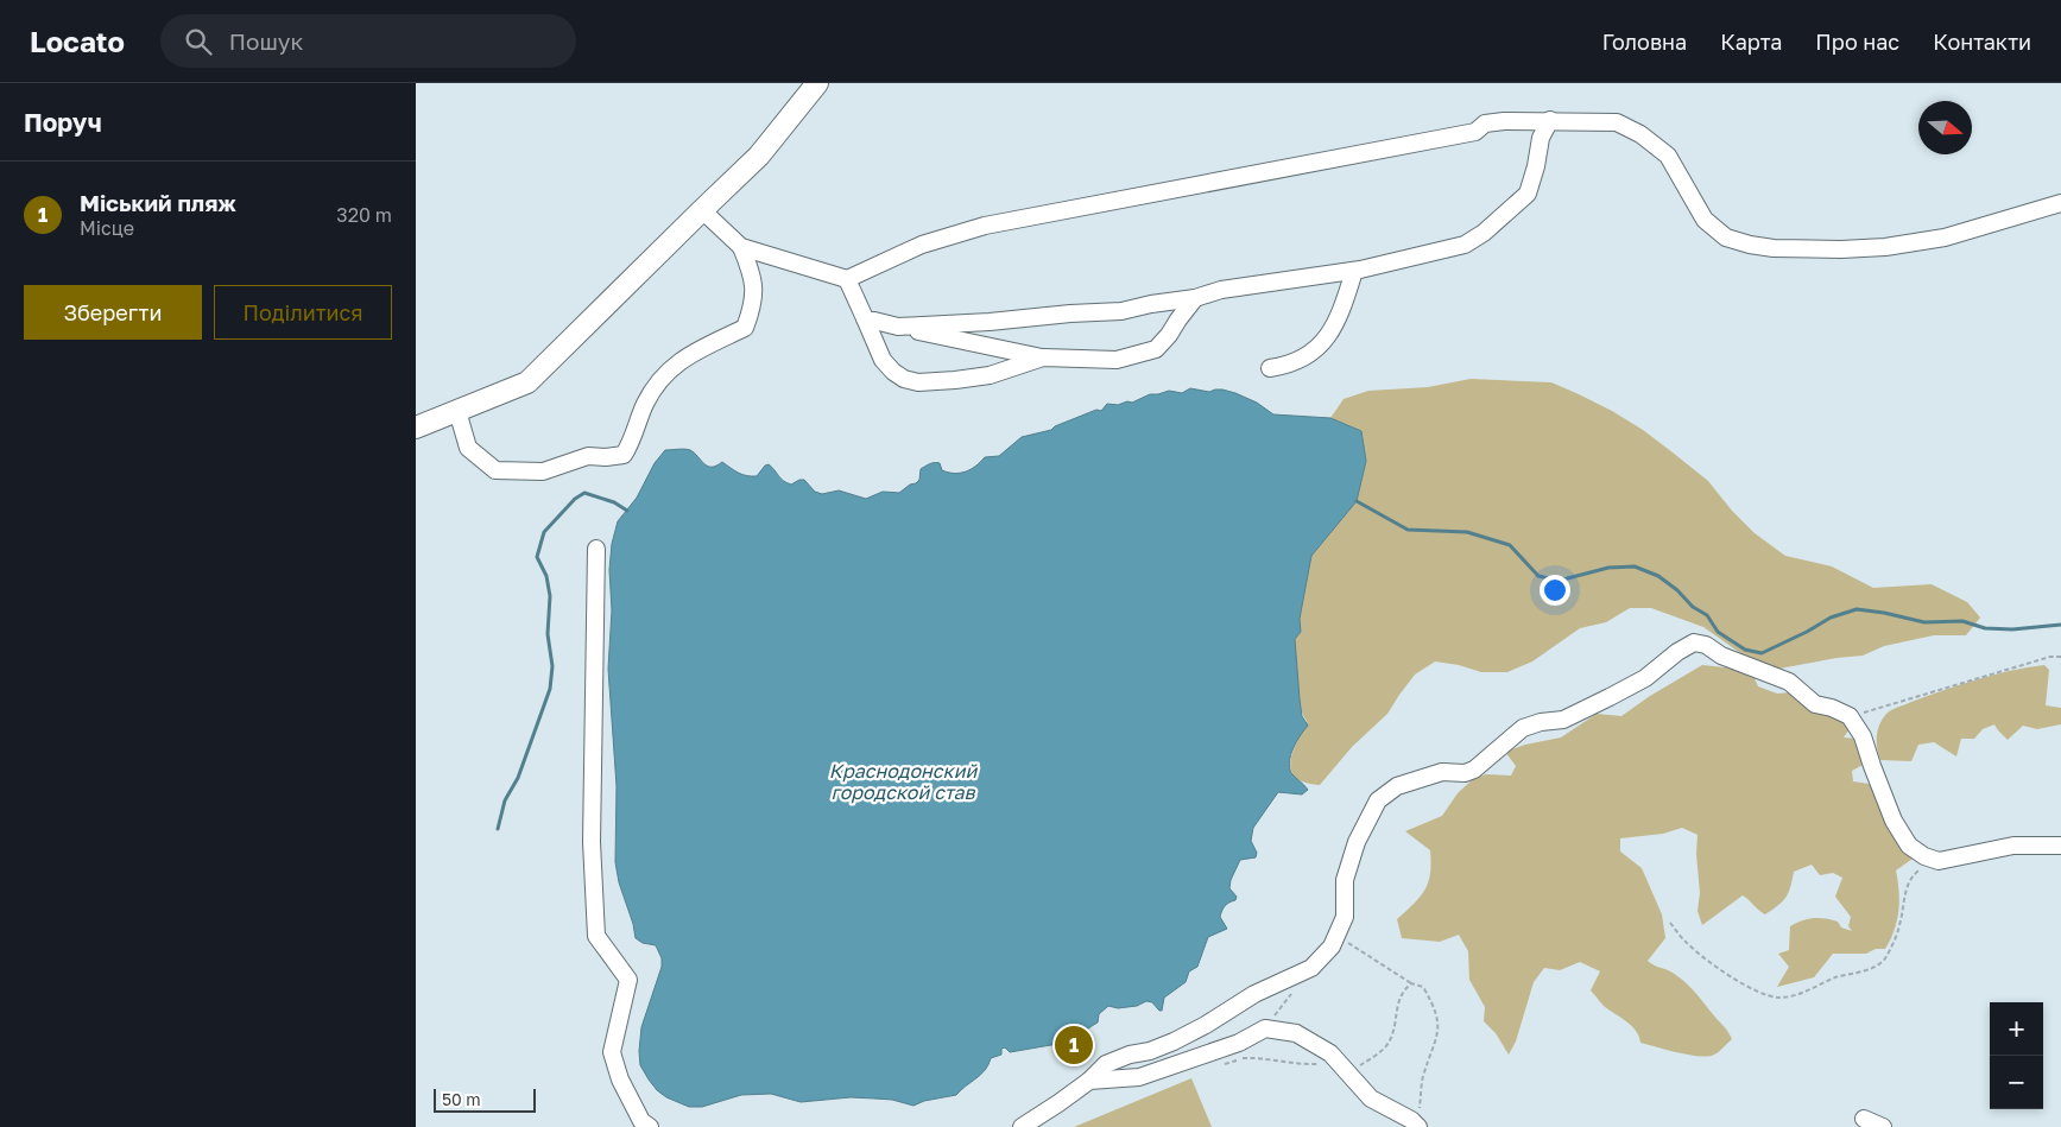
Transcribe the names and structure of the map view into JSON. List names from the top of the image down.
{
  "water": ["Краснодонский городской став"],
  "scale_bar": "50 m",
  "north": "right",
  "page": {
    "header": "Locato",
    "search": "Пошук",
    "nav": [
      "Головна",
      "Карта",
      "Про нас",
      "Контакти"
    ],
    "heading": "Поруч",
    "list": [
      {
        "mark": "1",
        "name": "Міський пляж",
        "note": "Місце",
        "value": "320 m"
      }
    ],
    "buttons": ["Зберегти", "Поділитися"],
    "map_buttons": ["+", "−"],
    "pins": "1",
    "scale": "50 m"
  }
}
